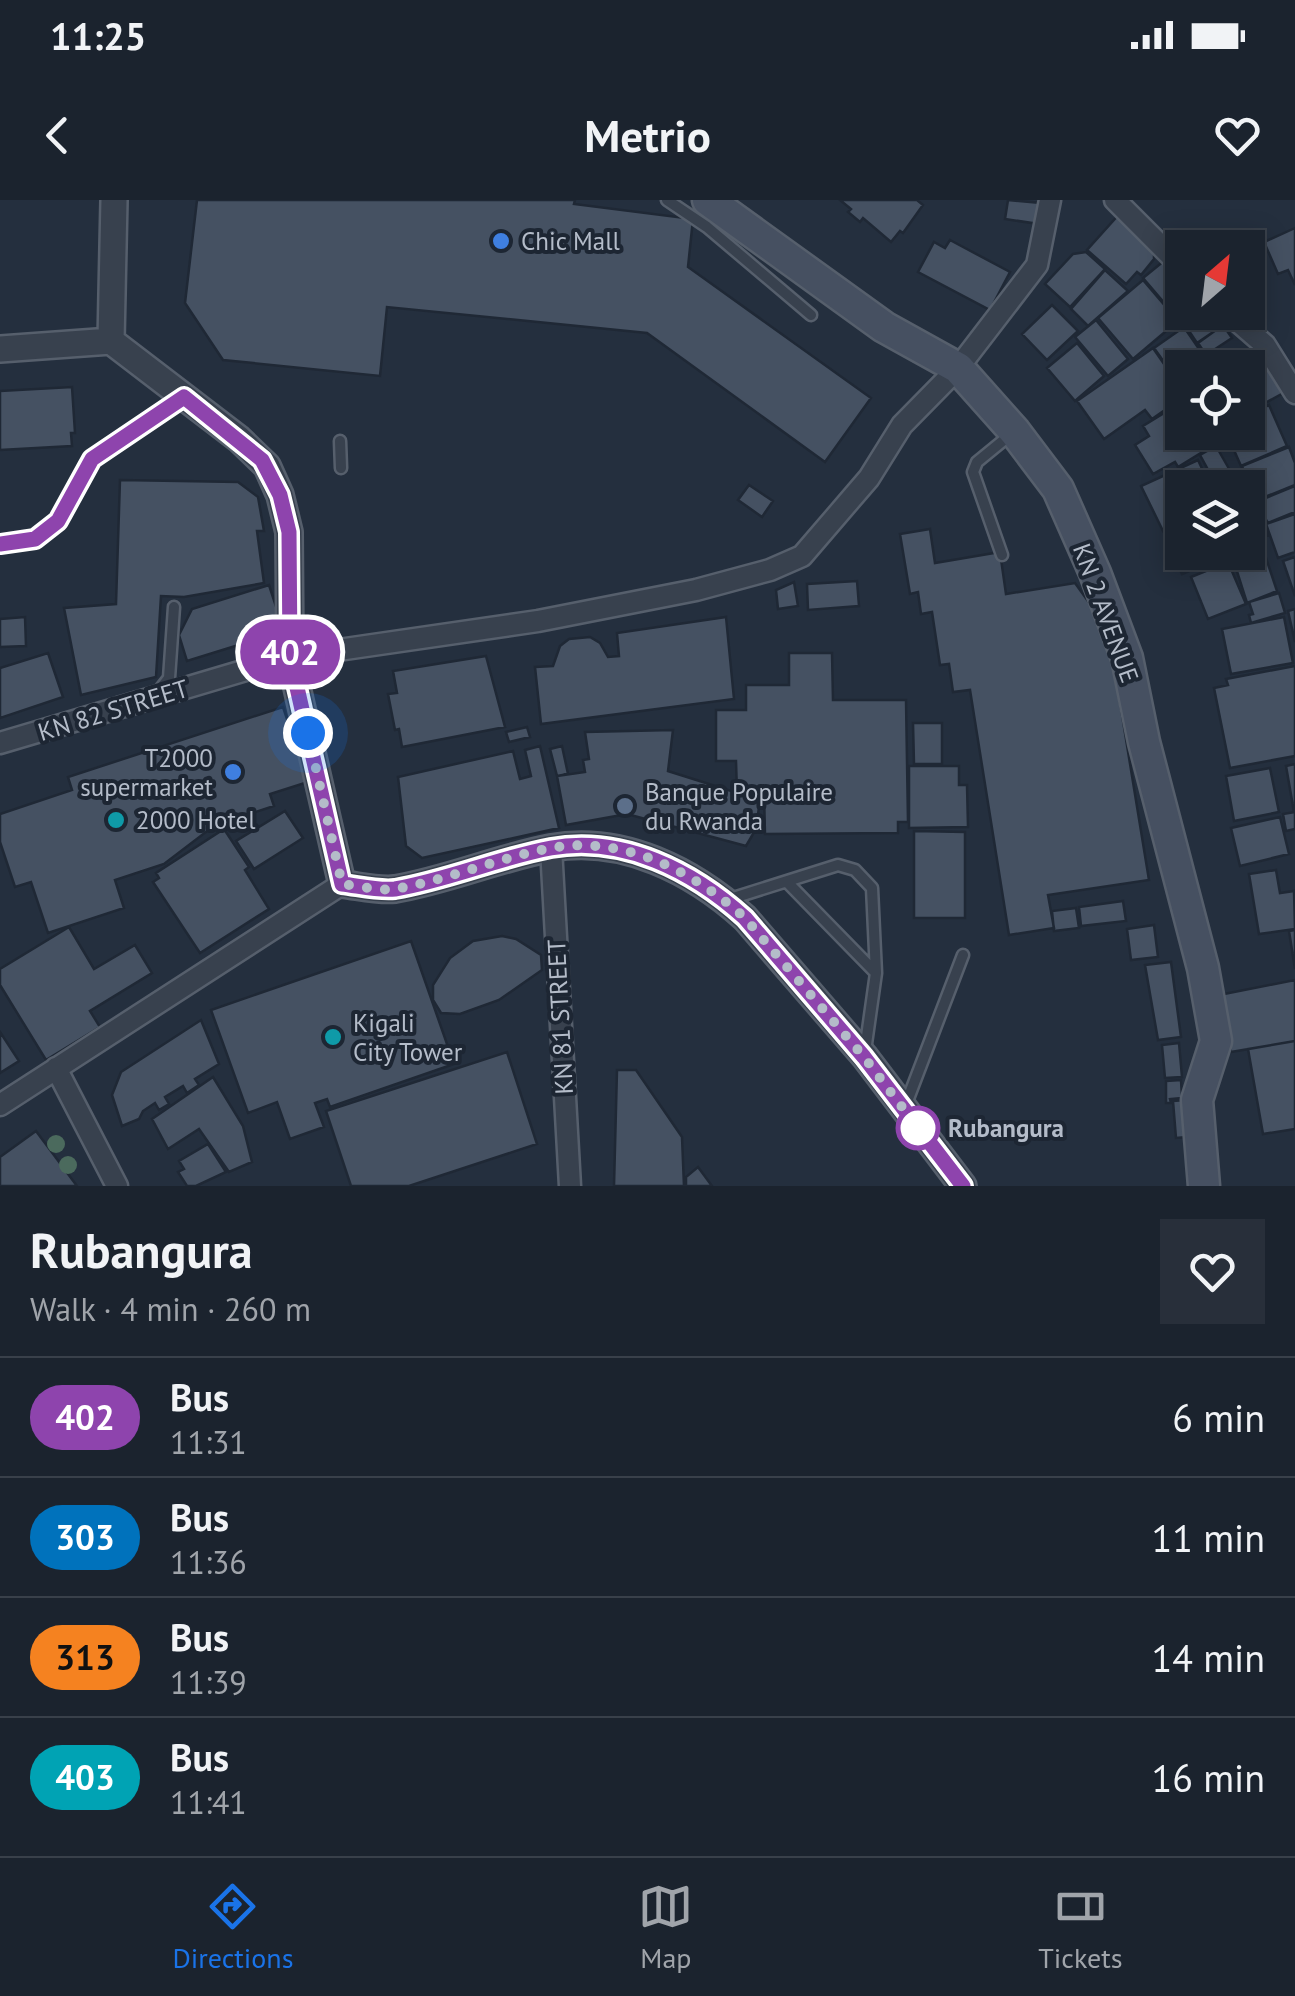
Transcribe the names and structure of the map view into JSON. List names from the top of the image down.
{
  "streets": {
    "main road": ["KN 2 AVENUE"],
    "street": ["KN 82 STREET", "KN 81 STREET"]
  },
  "crossings": [
    ["KN 2 AVENUE", "KN 82 STREET"]
  ],
  "places": [
    "Chic Mall",
    "T2000 supermarket",
    "Banque Populaire du Rwanda",
    "2000 Hotel",
    "Kigali City Tower",
    "Rubangura"
  ],
  "lines": ["bus line 402"],
  "north": "top right",
  "page": {
    "status": "11:25",
    "header": "Metrio",
    "on_map": "402",
    "heading": ["Rubangura", "Walk · 4 min · 260 m"],
    "list": [
      {
        "mark": "402",
        "name": "Bus",
        "note": "11:31",
        "value": "6 min"
      },
      {
        "mark": "303",
        "name": "Bus",
        "note": "11:36",
        "value": "11 min"
      },
      {
        "mark": "313",
        "name": "Bus",
        "note": "11:39",
        "value": "14 min"
      },
      {
        "mark": "403",
        "name": "Bus",
        "note": "11:41",
        "value": "16 min"
      }
    ],
    "tabs": ["Directions", "Map", "Tickets"]
  }
}
